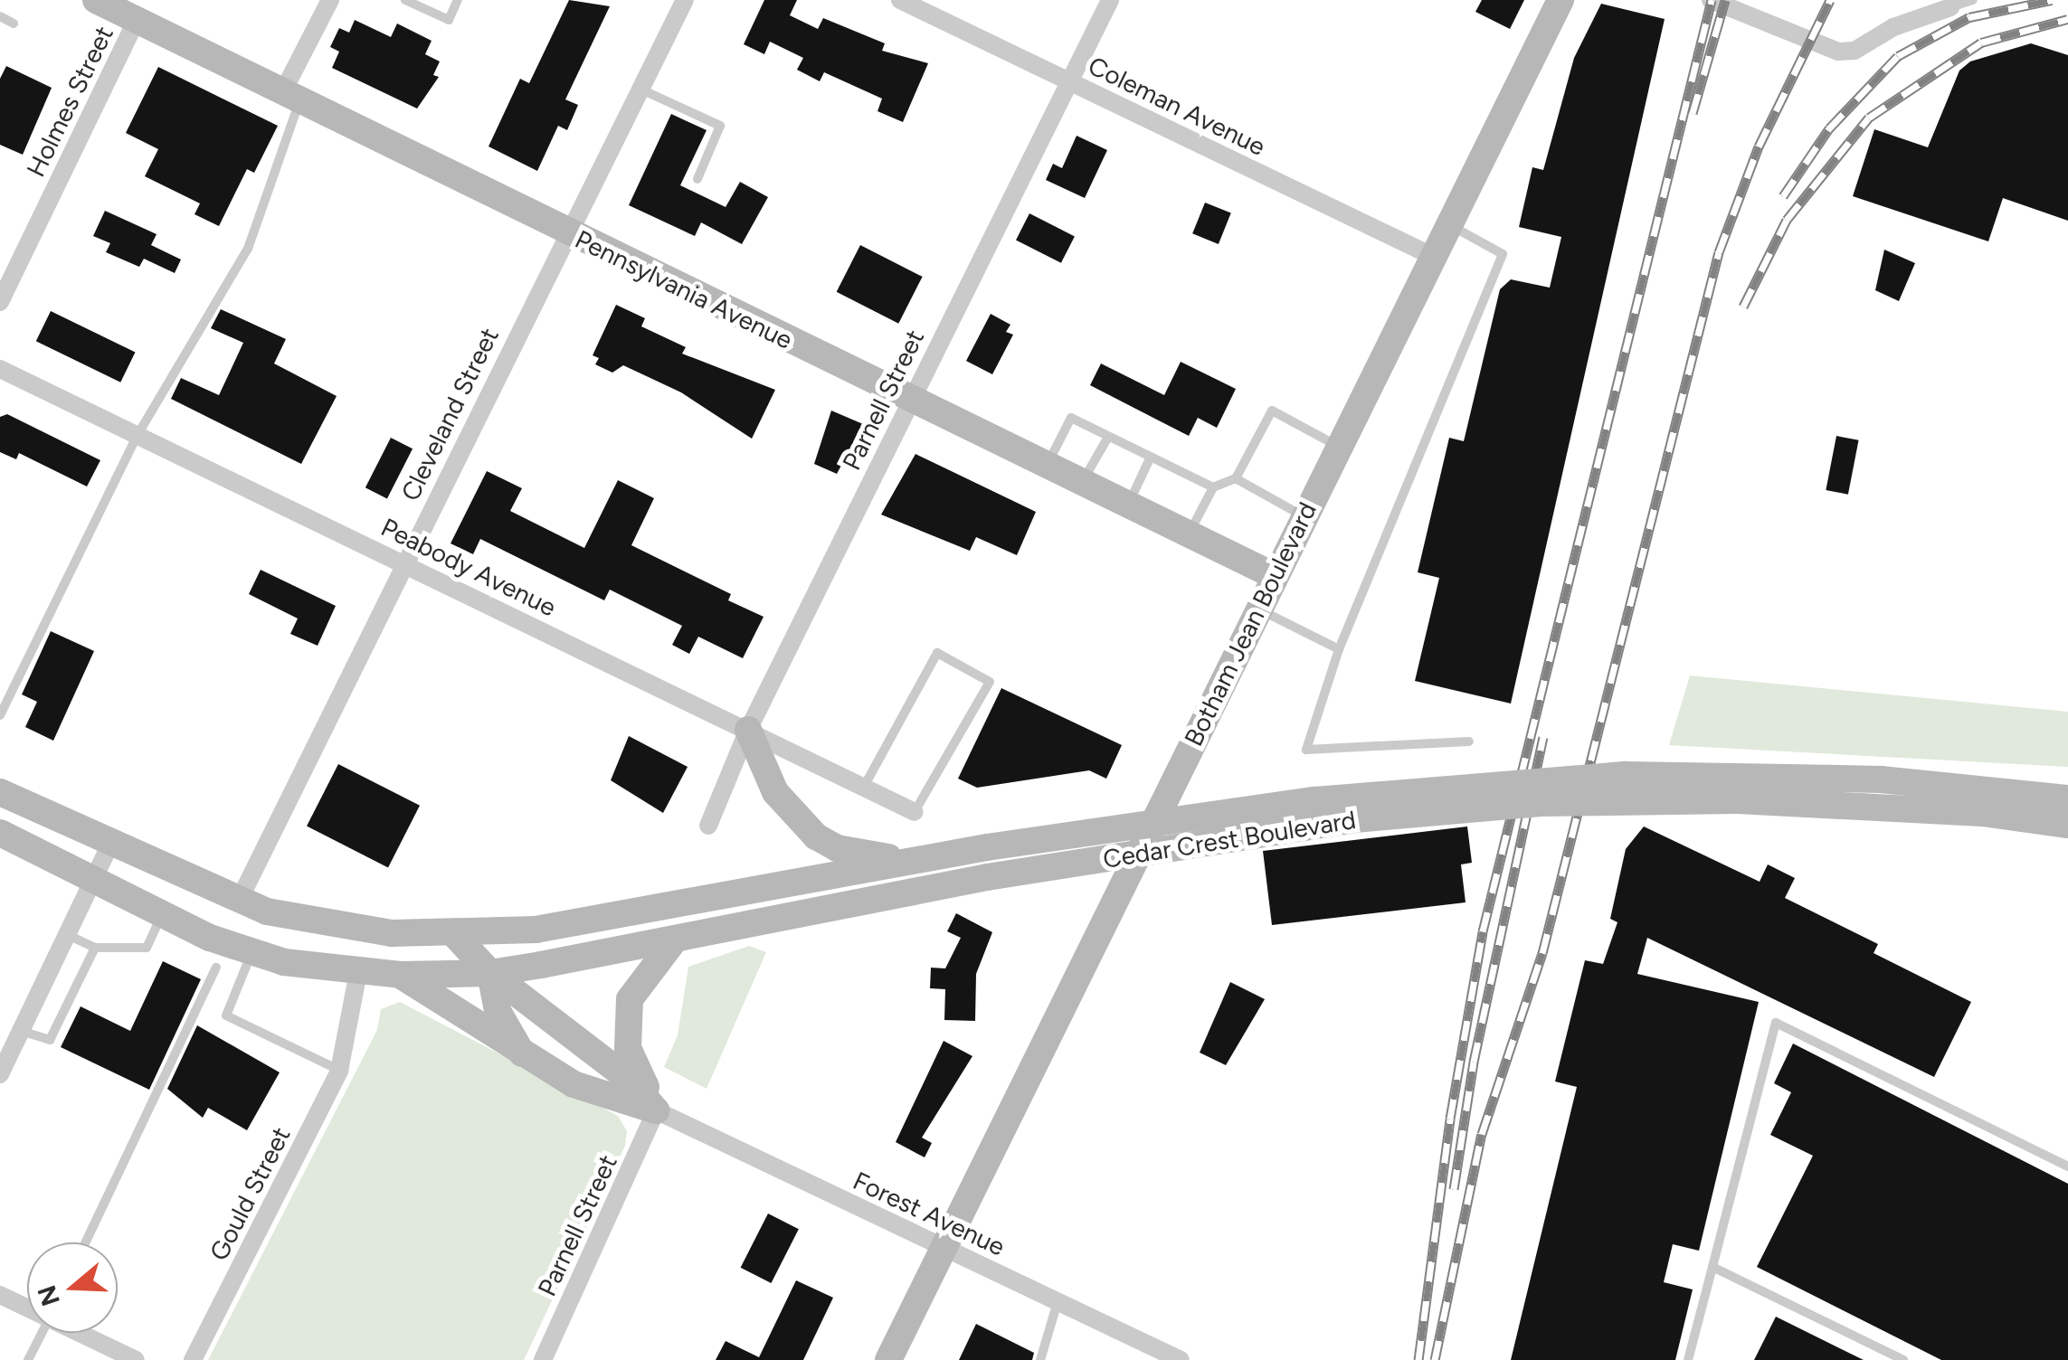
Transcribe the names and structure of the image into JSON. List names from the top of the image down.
{
  "streets": {
    "main road": ["Pennsylvania Avenue", "Botham Jean Boulevard", "Cedar Crest Boulevard"],
    "street": [
      "Holmes Street",
      "Coleman Avenue",
      "Parnell Street",
      "Cleveland Street",
      "Peabody Avenue",
      "Gould Street",
      "Forest Avenue"
    ]
  },
  "crossings": [
    ["Holmes Street", "Pennsylvania Avenue"],
    ["Coleman Avenue", "Parnell Street"],
    ["Coleman Avenue", "Botham Jean Boulevard"],
    ["Pennsylvania Avenue", "Parnell Street"],
    ["Pennsylvania Avenue", "Cleveland Street"],
    ["Pennsylvania Avenue", "Botham Jean Boulevard"],
    ["Parnell Street", "Peabody Avenue"],
    ["Parnell Street", "Forest Avenue"],
    ["Cleveland Street", "Peabody Avenue"],
    ["Cleveland Street", "Cedar Crest Boulevard"],
    ["Botham Jean Boulevard", "Forest Avenue"],
    ["Cedar Crest Boulevard", "Gould Street"]
  ],
  "north": "left"
}
